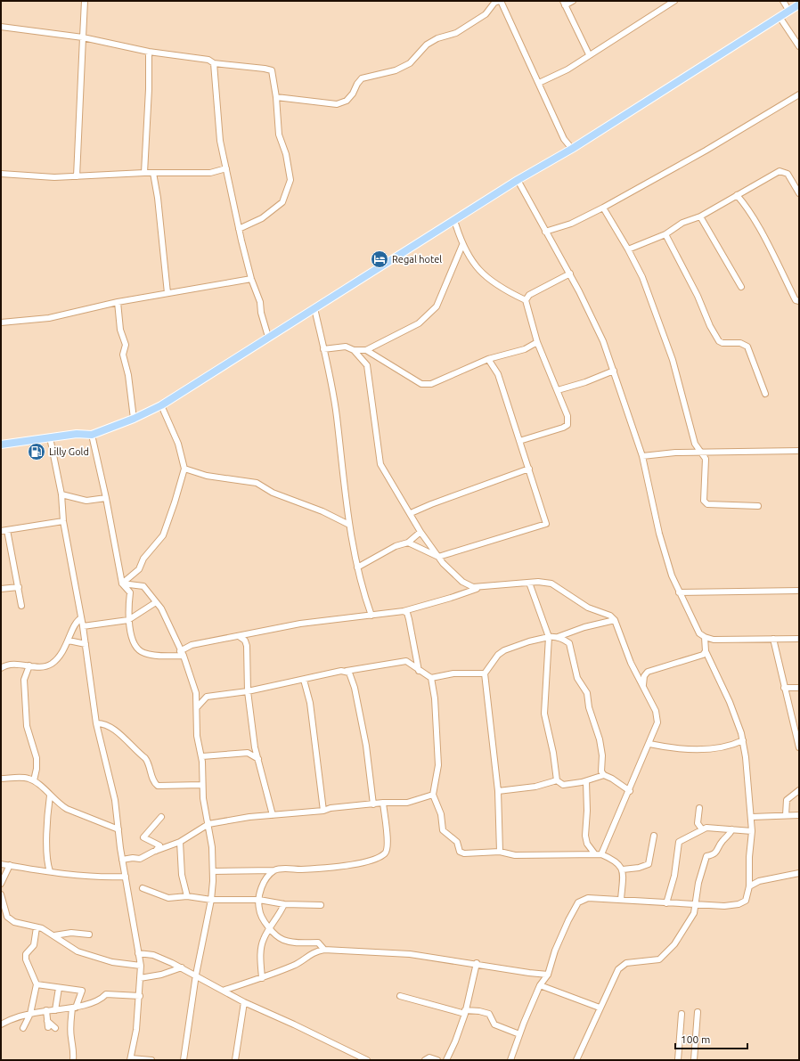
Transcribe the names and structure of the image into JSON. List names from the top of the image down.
{
  "places": {
    "hotel": ["Regal hotel"],
    "fuel station": ["Lilly Gold"]
  },
  "scale_bar": "100 m"
}
